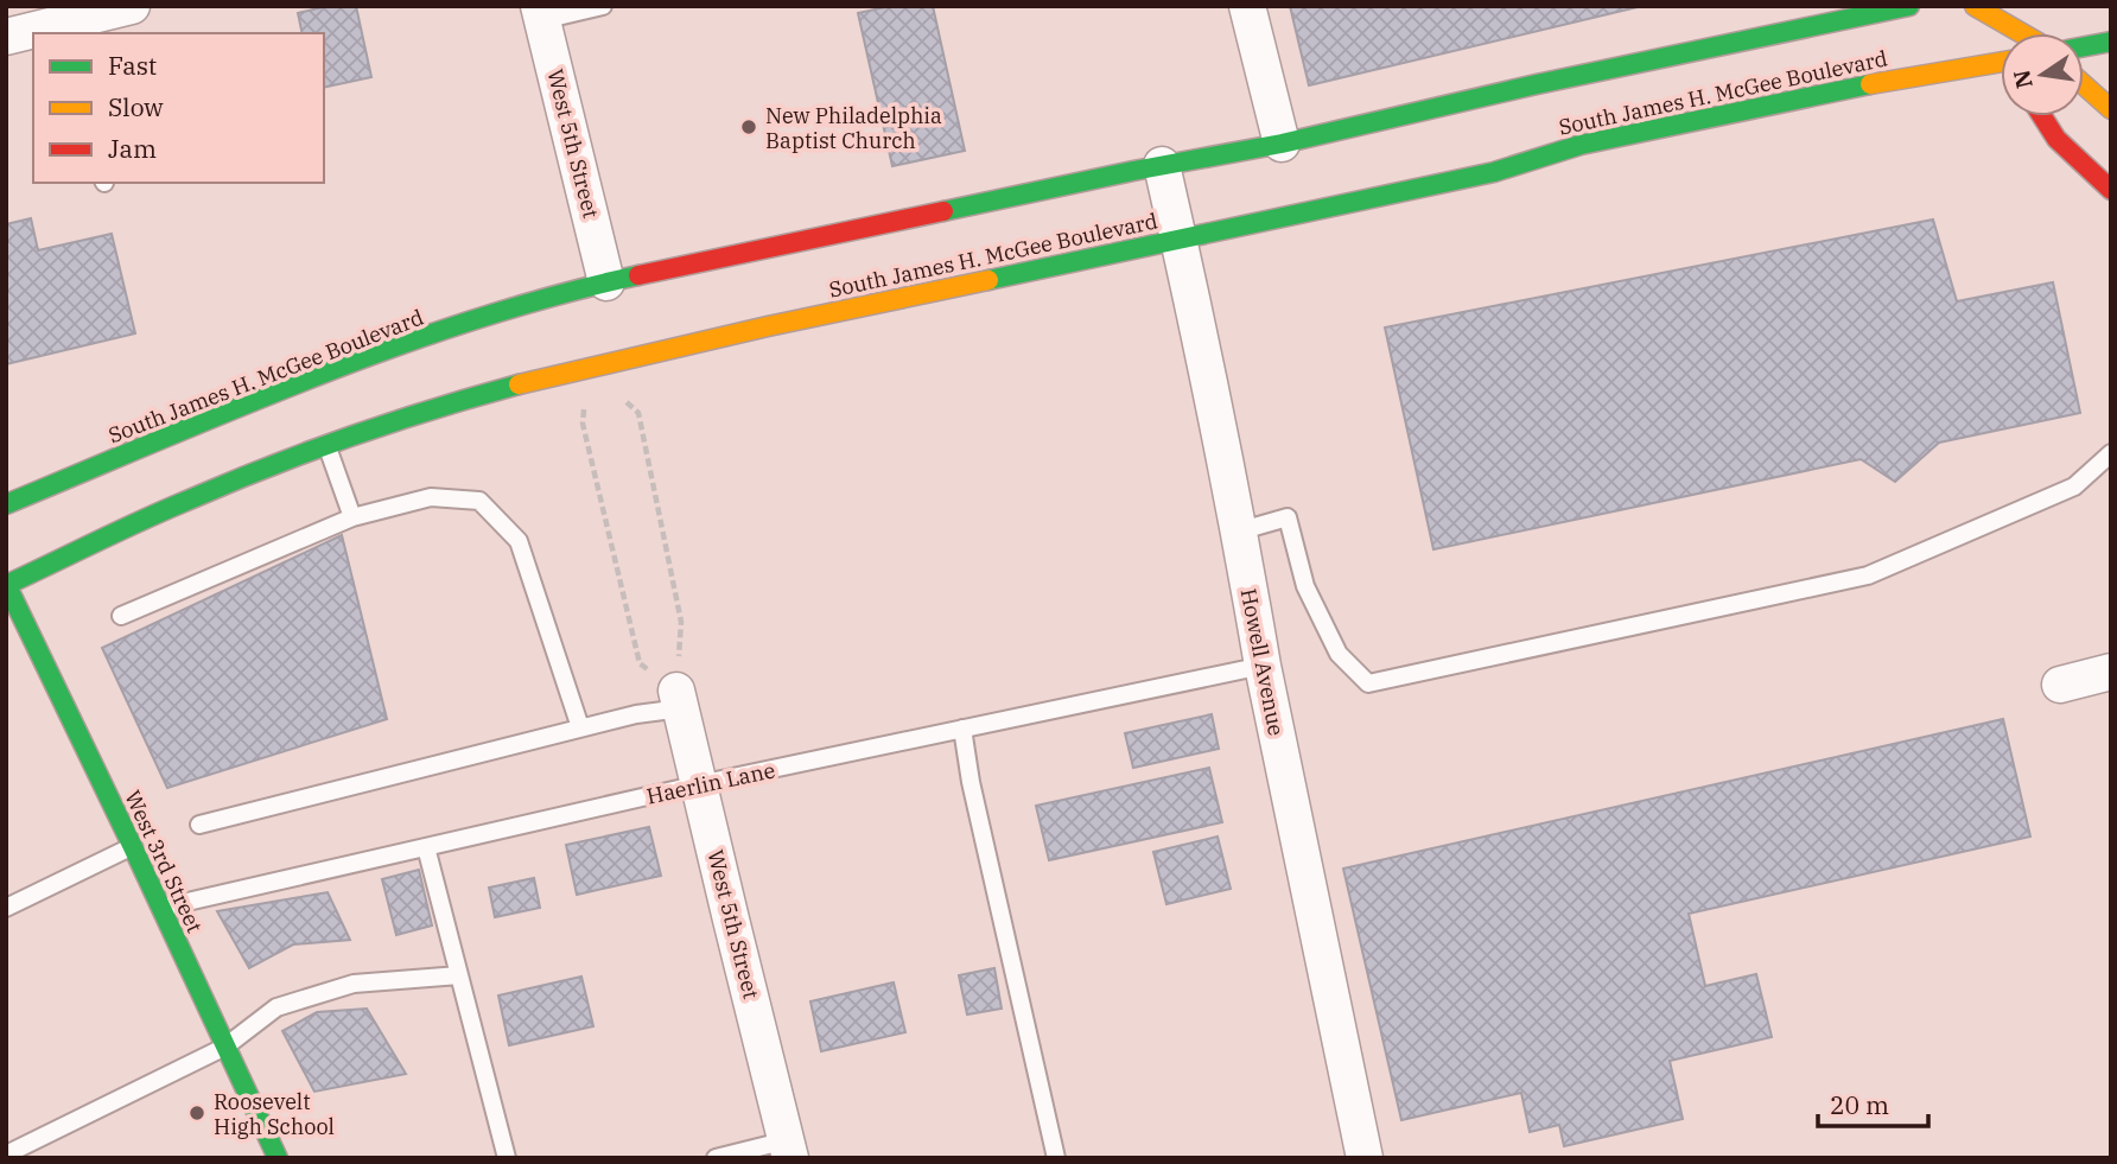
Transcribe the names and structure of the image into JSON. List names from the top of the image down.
{
  "streets": {
    "main road": ["South James H. McGee Boulevard", "West 3rd Street"],
    "street": ["West 5th Street", "Howell Avenue"],
    "lane": ["Haerlin Lane"]
  },
  "crossings": [
    ["South James H. McGee Boulevard", "West 5th Street"],
    ["South James H. McGee Boulevard", "Howell Avenue"],
    ["South James H. McGee Boulevard", "West 3rd Street"],
    ["West 5th Street", "Haerlin Lane"],
    ["Howell Avenue", "Haerlin Lane"],
    ["Haerlin Lane", "West 3rd Street"]
  ],
  "places": ["New Philadelphia Baptist Church", "Roosevelt High School"],
  "legend": ["Fast", "Slow", "Jam"],
  "scale_bar": "20 m",
  "north": "left"
}
